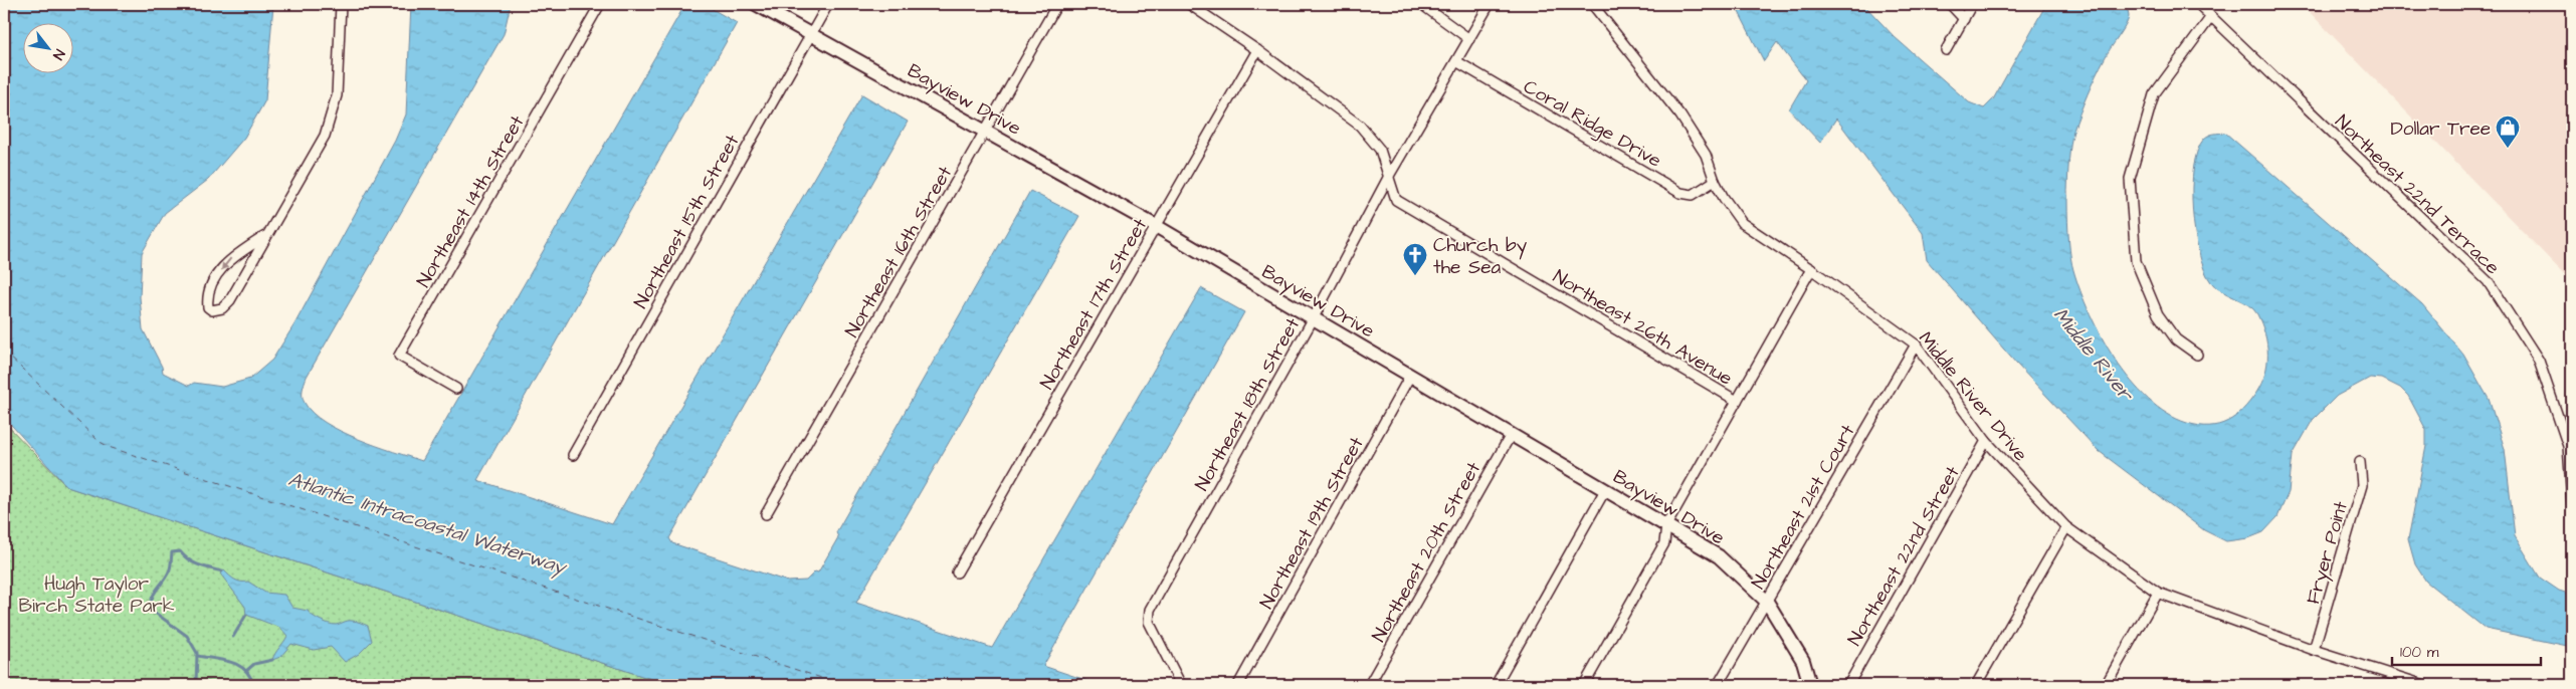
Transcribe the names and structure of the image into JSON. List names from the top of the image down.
{
  "streets": {
    "street": [
      "Bayview Drive",
      "Coral Ridge Drive",
      "Northeast 22nd Terrace",
      "Northeast 14th Street",
      "Northeast 15th Street",
      "Northeast 16th Street",
      "Northeast 17th Street",
      "Northeast 26th Avenue",
      "Middle River Drive",
      "Northeast 18th Street",
      "Northeast 21st Court",
      "Northeast 19th Street",
      "Northeast 20th Street",
      "Fryer Point",
      "Northeast 22nd Street"
    ]
  },
  "crossings": [
    ["Bayview Drive", "Northeast 15th Street"],
    ["Bayview Drive", "Northeast 16th Street"],
    ["Bayview Drive", "Northeast 17th Street"],
    ["Bayview Drive", "Northeast 18th Street"],
    ["Bayview Drive", "Northeast 21st Court"],
    ["Bayview Drive", "Northeast 19th Street"],
    ["Bayview Drive", "Northeast 20th Street"],
    ["Coral Ridge Drive", "Middle River Drive"],
    ["Coral Ridge Drive", "Northeast 18th Street"],
    ["Northeast 17th Street", "Northeast 26th Avenue"],
    ["Northeast 26th Avenue", "Northeast 18th Street"],
    ["Middle River Drive", "Northeast 21st Court"],
    ["Middle River Drive", "Fryer Point"],
    ["Middle River Drive", "Northeast 22nd Street"]
  ],
  "water": ["Middle River", "Atlantic Intracoastal Waterway"],
  "parks": ["Hugh Taylor Birch State Park"],
  "places": {
    "shop": ["Dollar Tree"],
    "church": ["Church by the Sea"]
  },
  "scale_bar": "100 m",
  "north": "bottom right"
}
